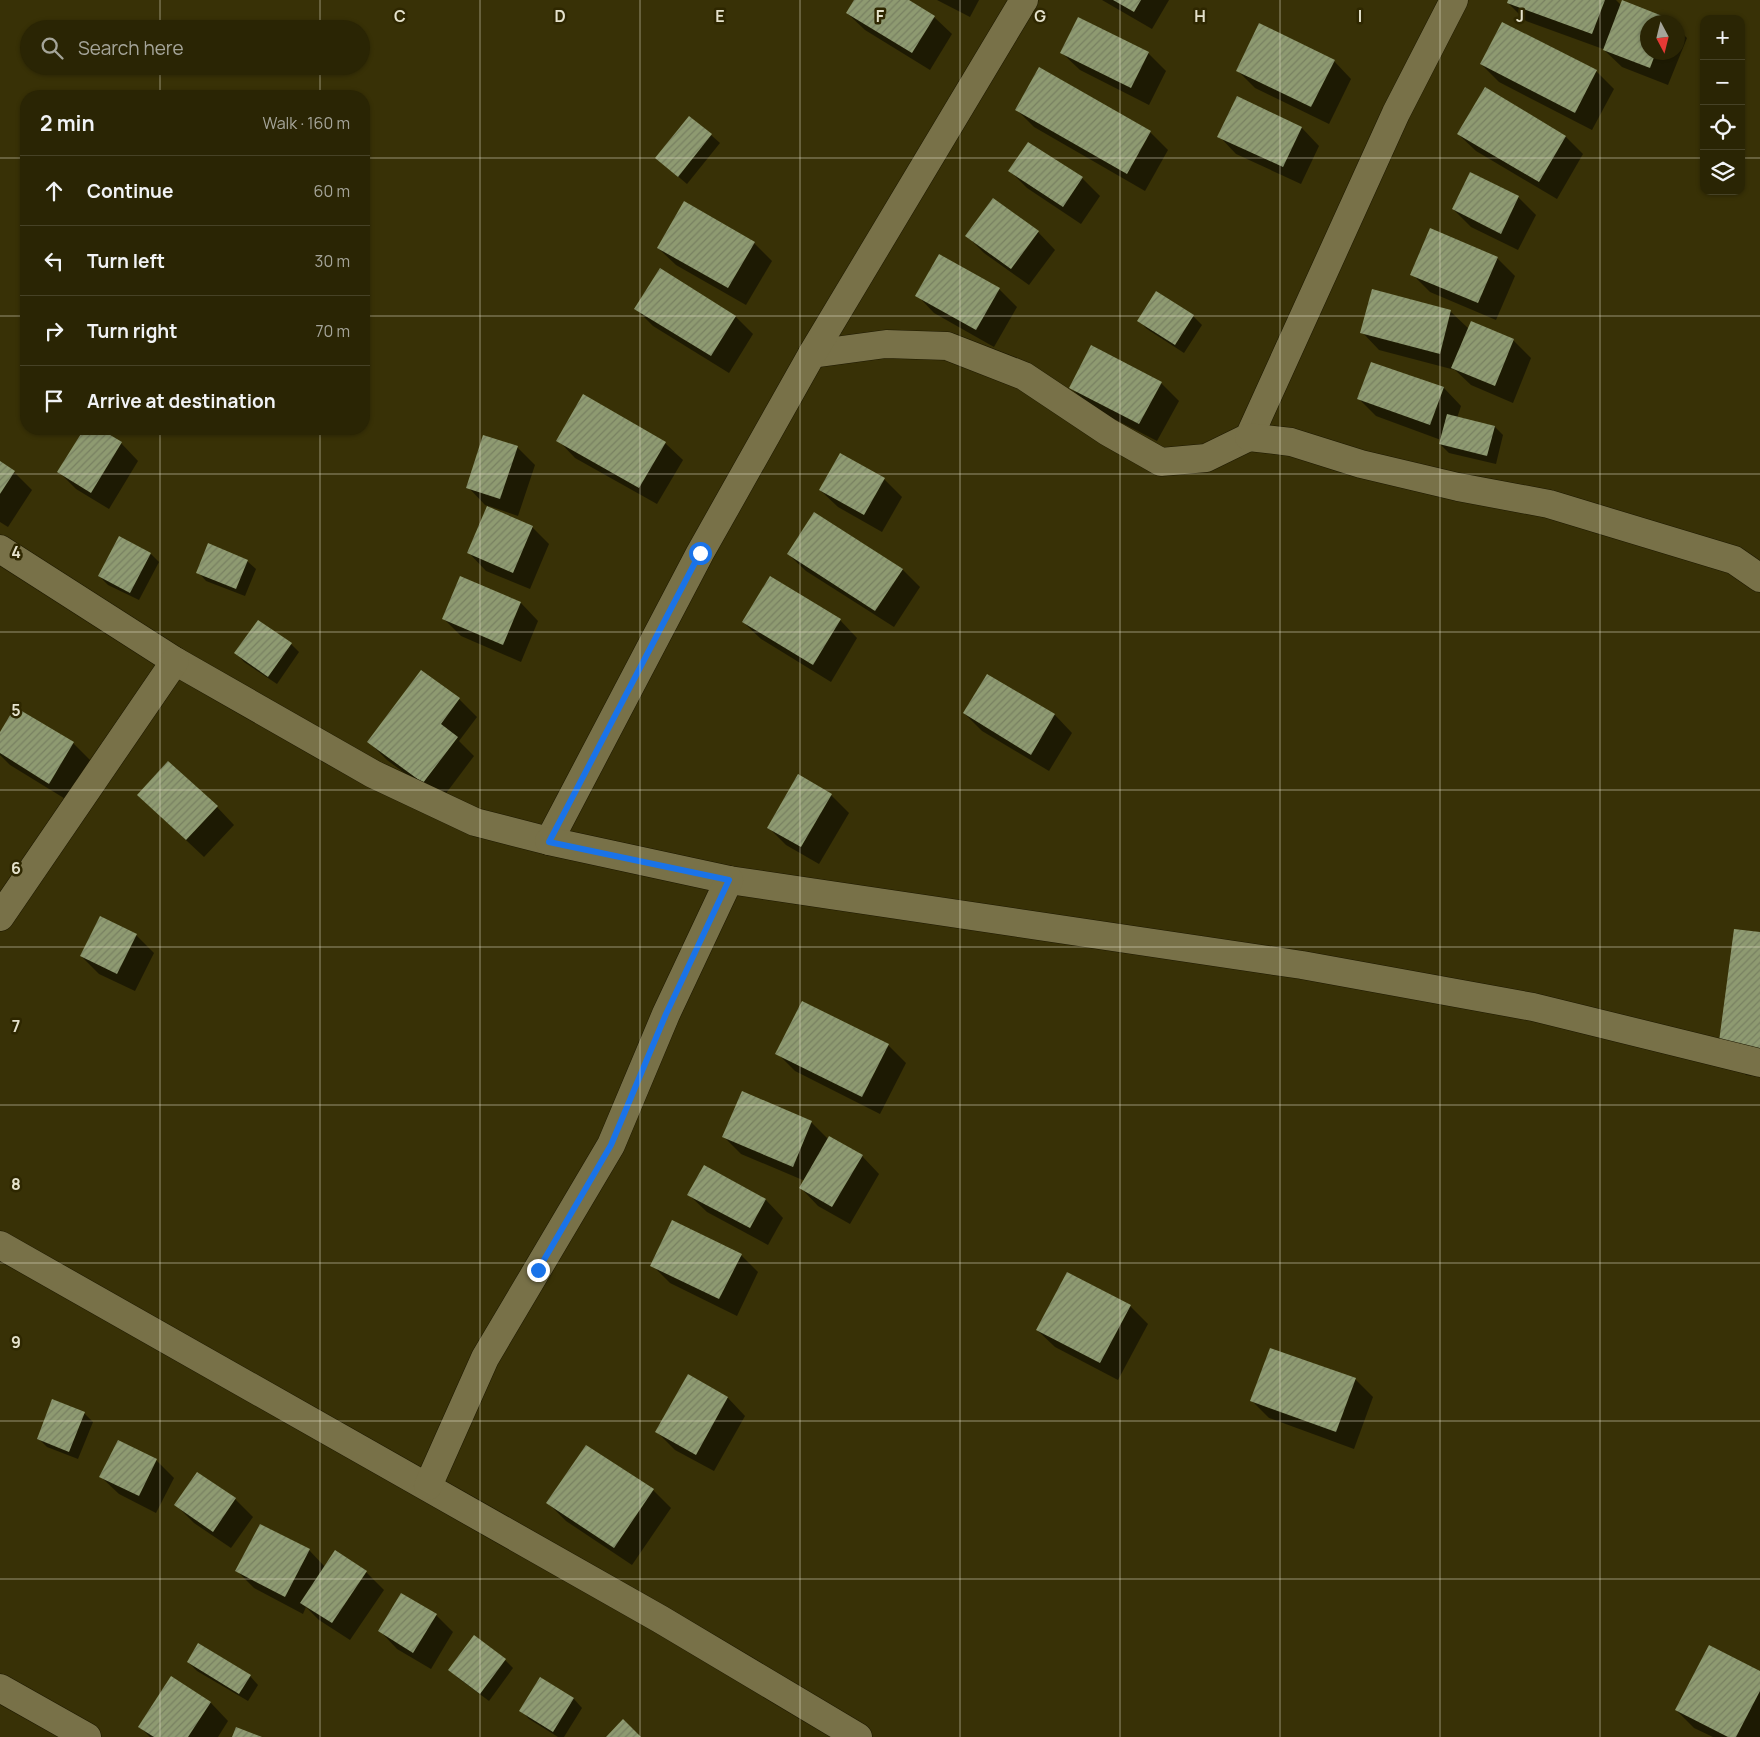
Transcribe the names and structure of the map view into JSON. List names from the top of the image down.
{
  "north": "bottom",
  "page": {
    "map_buttons": ["+", "−"],
    "search": "Search here",
    "heading": ["2 min", "Walk · 160 m"],
    "list": [
      ["Continue", "60 m"],
      ["Turn left", "30 m"],
      ["Turn right", "70 m"],
      "Arrive at destination"
    ]
  },
  "grid": {
    "columns": [
      "C",
      "D",
      "E",
      "F",
      "G",
      "H",
      "I",
      "J"
    ],
    "rows": [
      "4",
      "5",
      "6",
      "7",
      "8",
      "9"
    ]
  }
}
